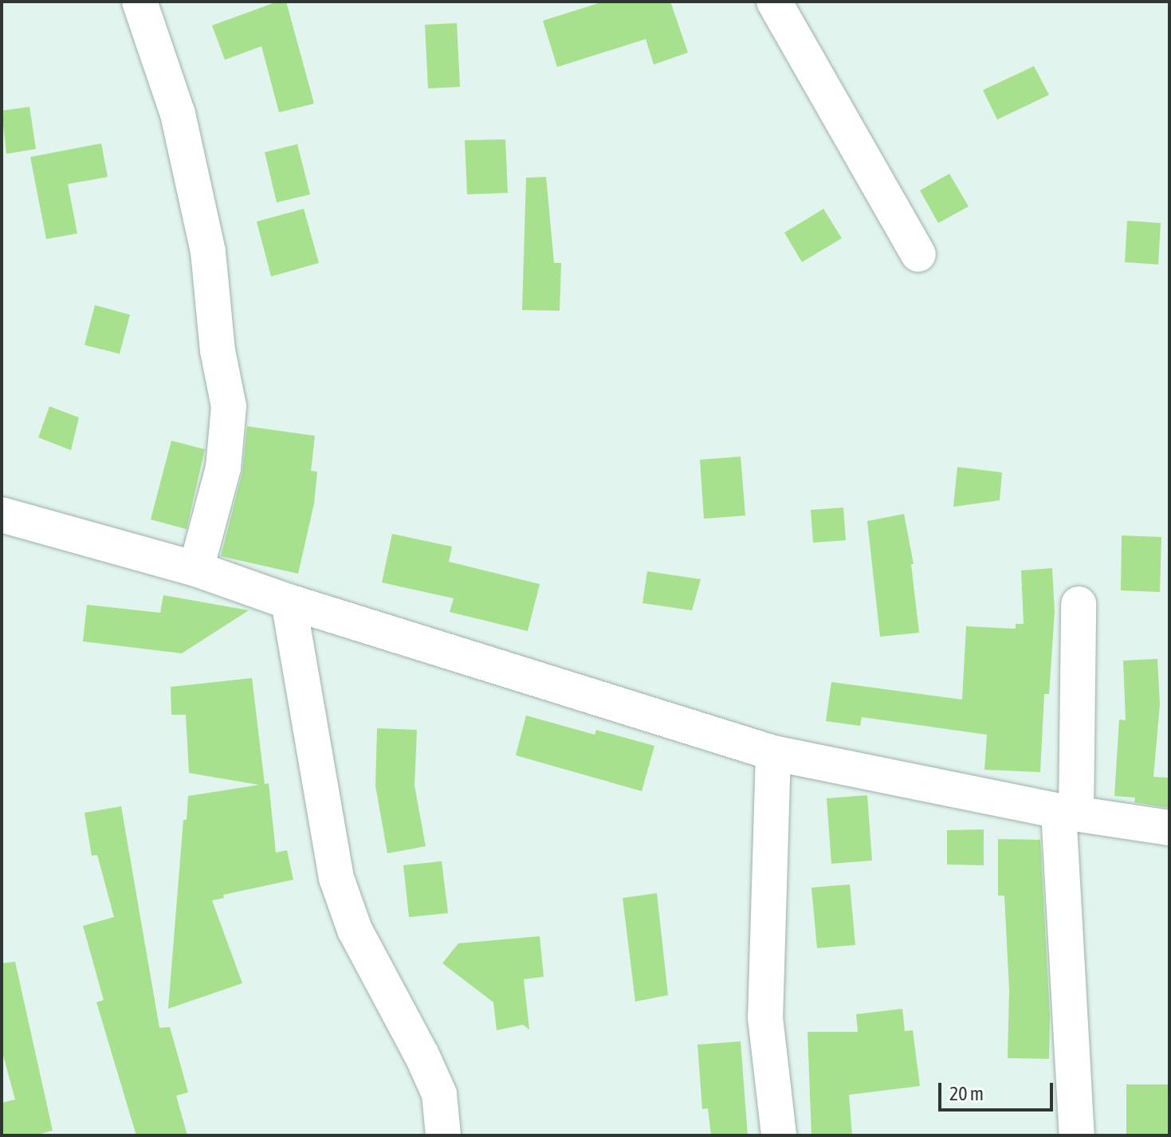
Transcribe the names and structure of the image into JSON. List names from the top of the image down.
{
  "scale_bar": "20 m"
}
